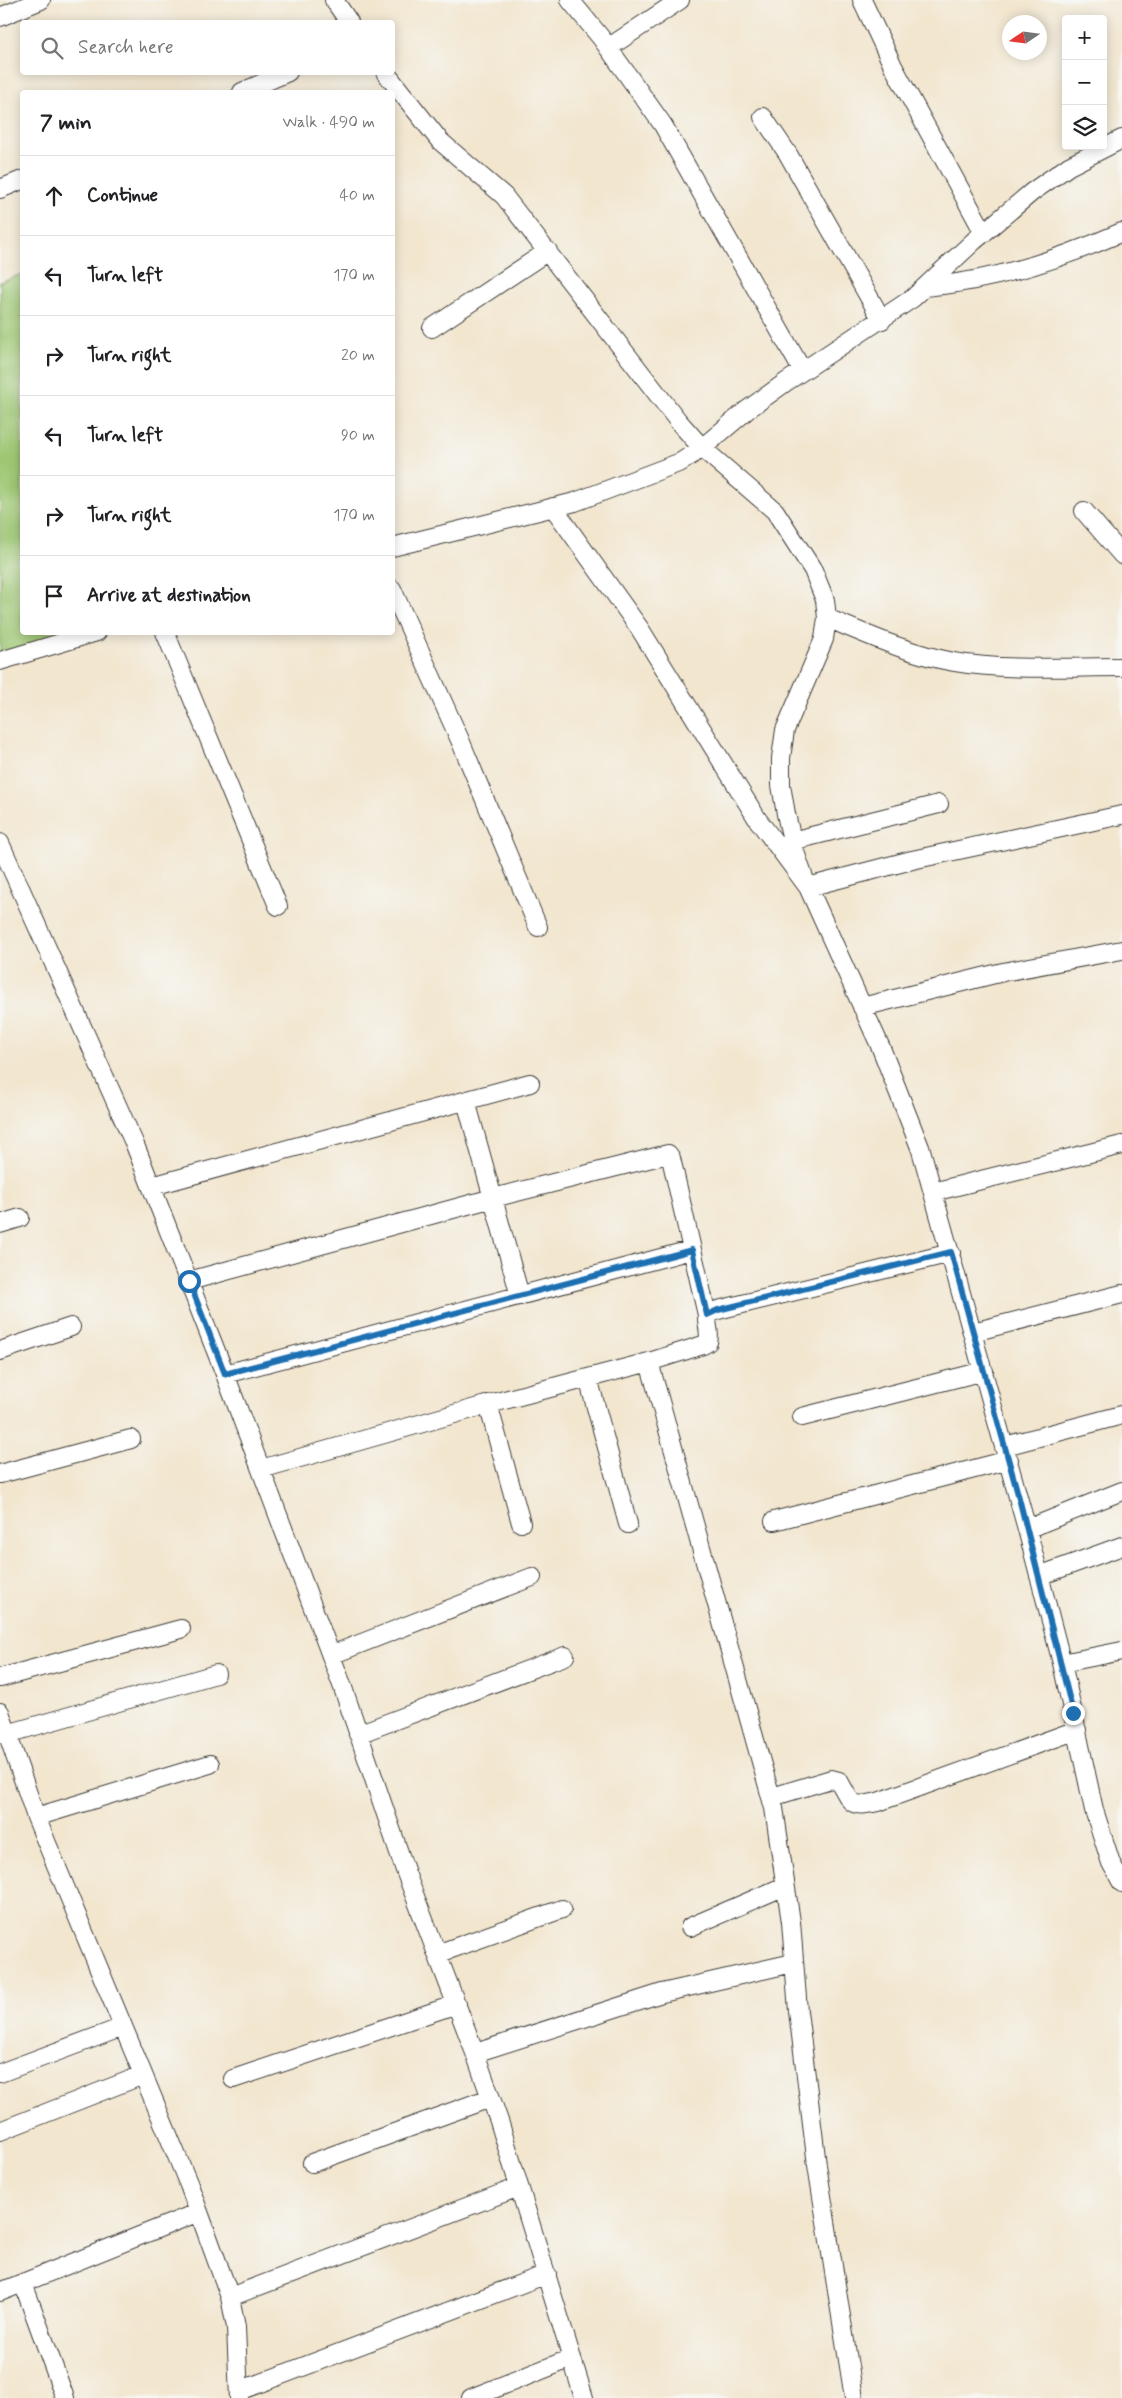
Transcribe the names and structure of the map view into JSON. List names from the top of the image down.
{
  "north": "left",
  "page": {
    "map_buttons": ["+", "−"],
    "search": "Search here",
    "heading": ["7 min", "Walk · 490 m"],
    "list": [
      ["Continue", "40 m"],
      ["Turn left", "170 m"],
      ["Turn right", "20 m"],
      ["Turn left", "90 m"],
      ["Turn right", "170 m"],
      "Arrive at destination"
    ]
  }
}
